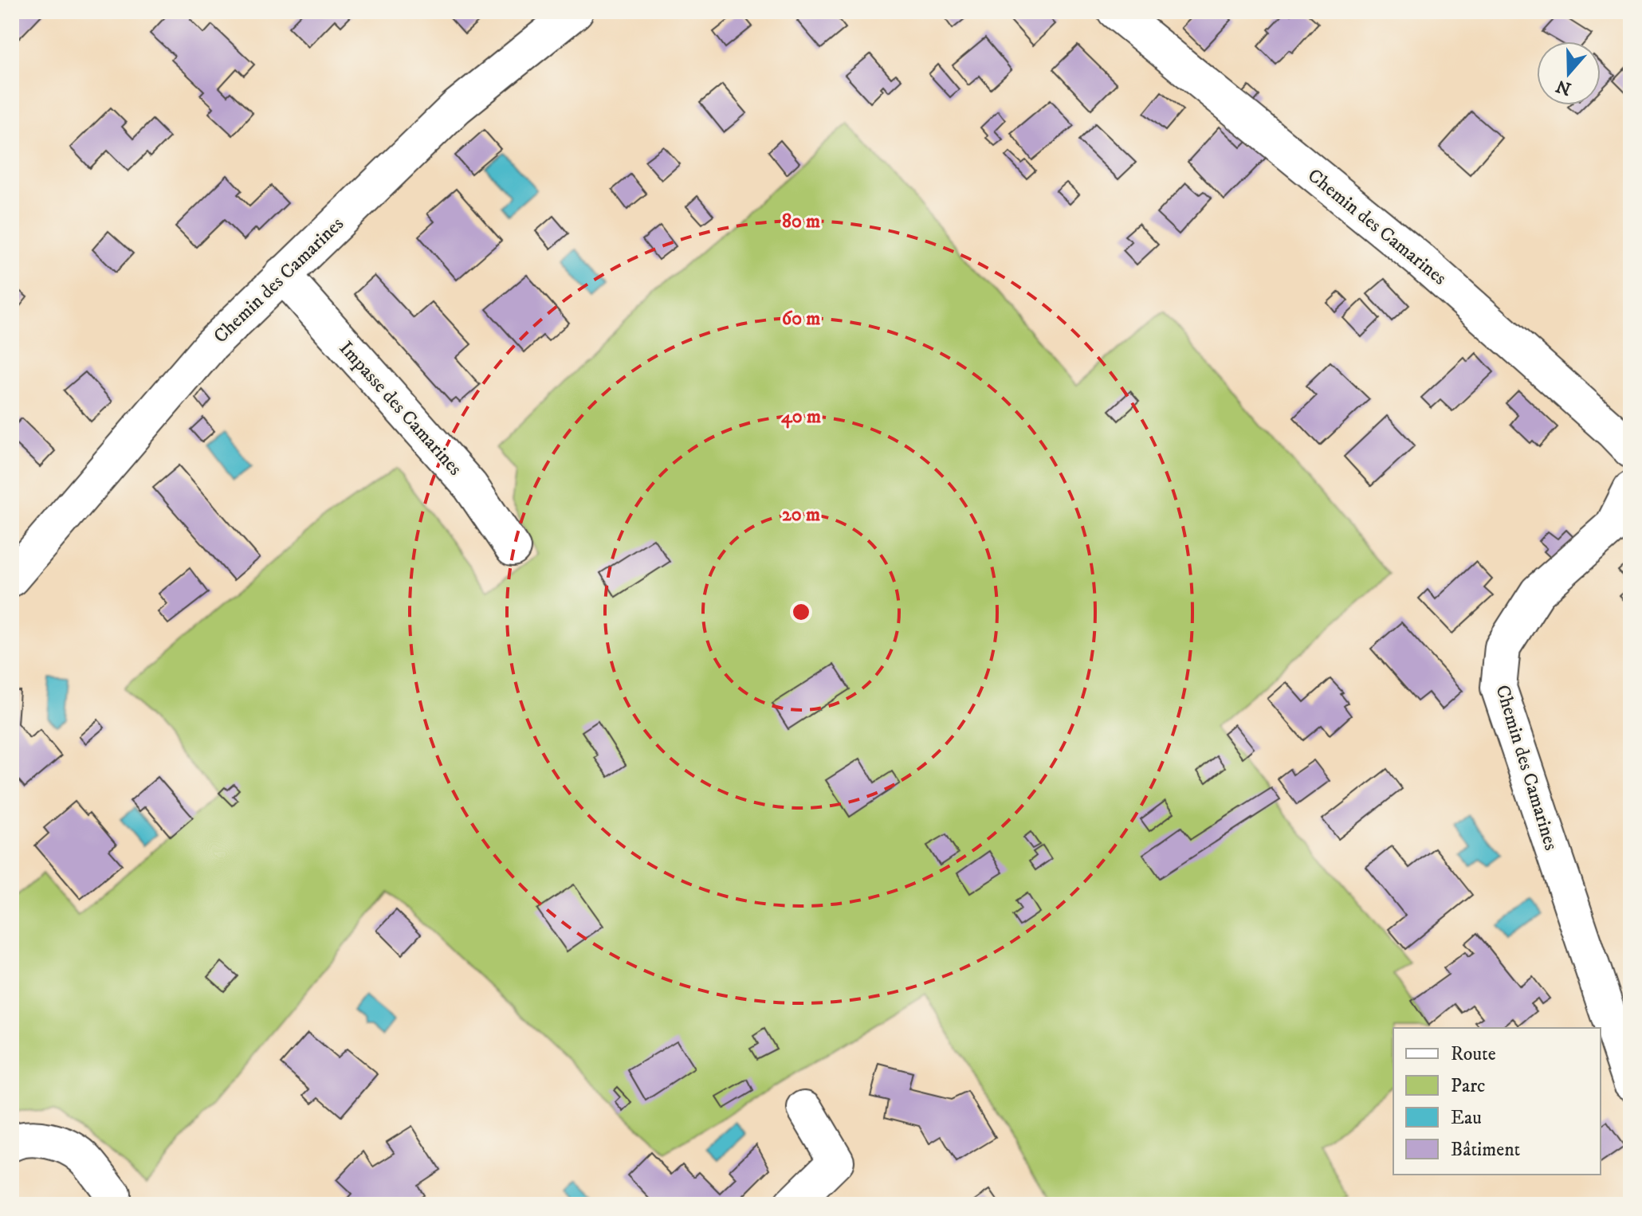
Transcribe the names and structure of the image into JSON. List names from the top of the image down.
{
  "streets": {
    "street": ["Chemin des Camarines", "Impasse des Camarines"]
  },
  "crossings": [
    ["Chemin des Camarines", "Impasse des Camarines"]
  ],
  "legend": [
    "Route",
    "Parc",
    "Eau",
    "Bâtiment"
  ],
  "north": "bottom",
  "rings": [
    "80 m",
    "60 m",
    "40 m",
    "20 m"
  ]
}
